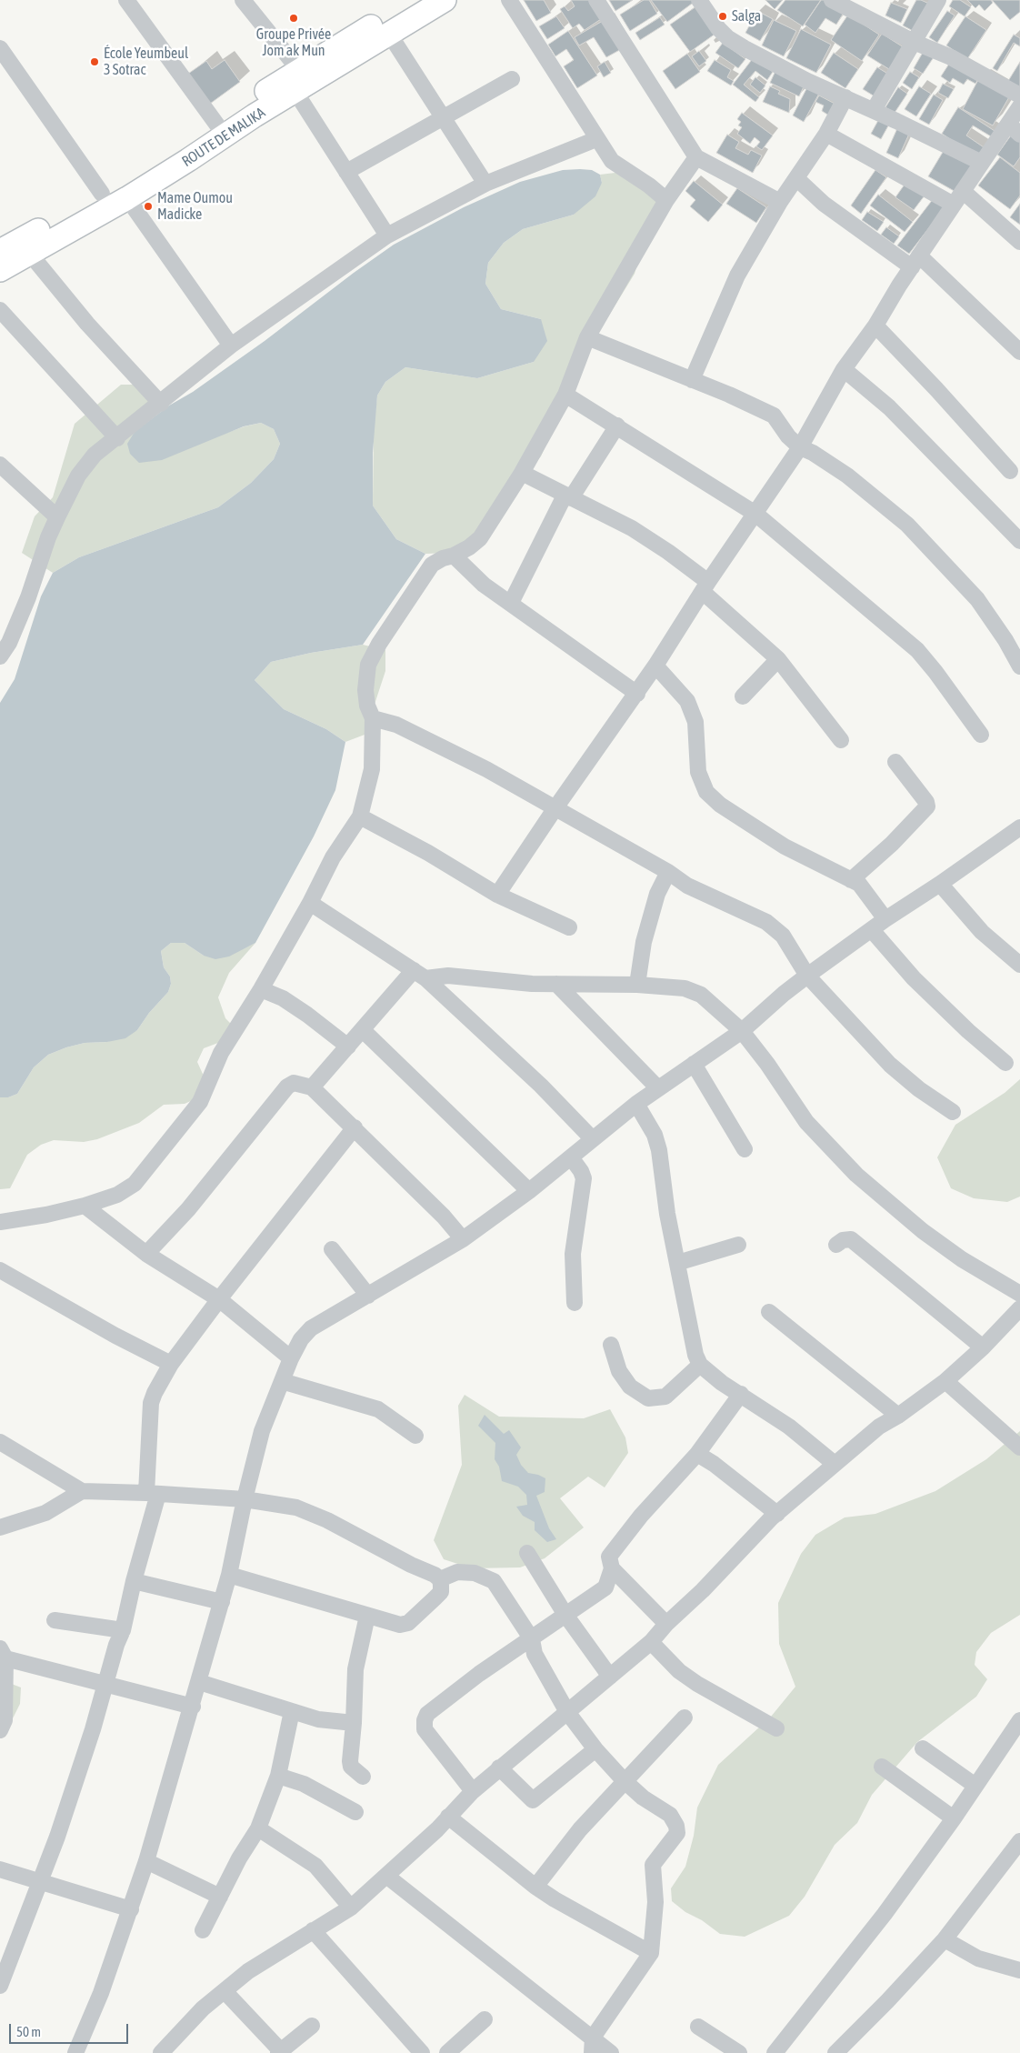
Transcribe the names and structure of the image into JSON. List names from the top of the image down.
{
  "streets": {
    "main road": ["ROUTE DE MALIKA"]
  },
  "places": [
    "Salga",
    "Groupe Privée Jom ak Mun",
    "École Yeumbeul 3 Sotrac",
    "Mame Oumou Madicke"
  ],
  "scale_bar": "50 m"
}
